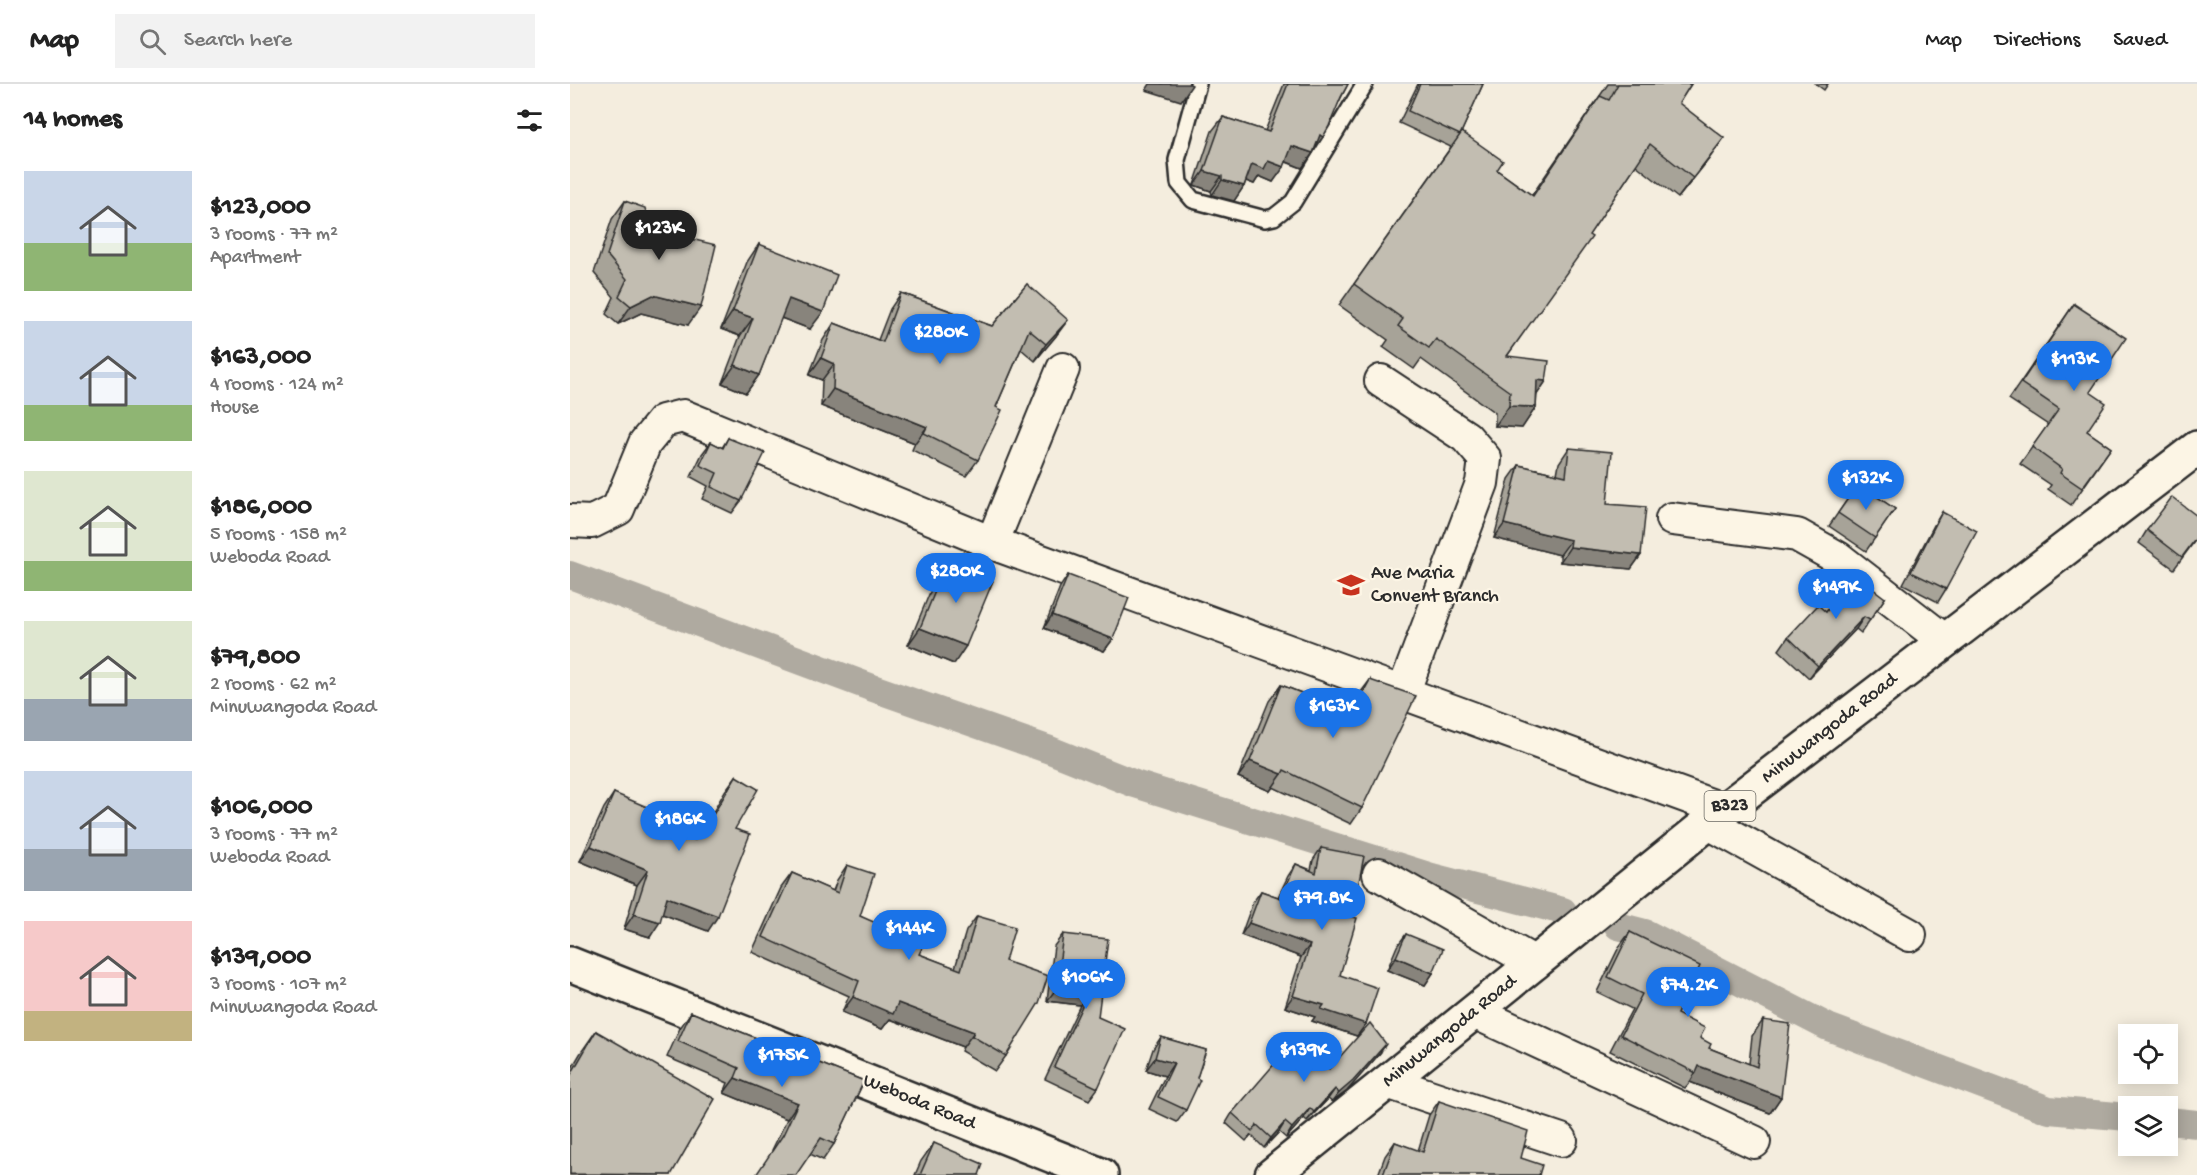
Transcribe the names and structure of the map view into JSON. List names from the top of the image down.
{
  "streets": {
    "main road": ["Minuwangoda Road", "B323", "Weboda Road"]
  },
  "places": {
    "school or university": ["Ave Maria Convent Branch"]
  },
  "page": {
    "header": "Map",
    "search": "Search here",
    "nav": ["Map", "Directions", "Saved"],
    "heading": "14 homes",
    "list": [
      {
        "name": "$123,000",
        "note": "3 rooms · 77 m² · Apartment"
      },
      {
        "name": "$163,000",
        "note": "4 rooms · 124 m² · House"
      },
      {
        "name": "$186,000",
        "note": "5 rooms · 158 m² · Weboda Road"
      },
      {
        "name": "$79,800",
        "note": "2 rooms · 62 m² · Minuwangoda Road"
      },
      {
        "name": "$106,000",
        "note": "3 rooms · 77 m² · Weboda Road"
      },
      {
        "name": "$139,000",
        "note": "3 rooms · 107 m² · Minuwangoda Road"
      }
    ],
    "price": [
      "$123K",
      "$280K",
      "$113K",
      "$132K",
      "$280K",
      "$149K",
      "$163K",
      "$186K",
      "$79.8K",
      "$144K",
      "$106K",
      "$74.2K",
      "$139K",
      "$175K"
    ]
  }
}
